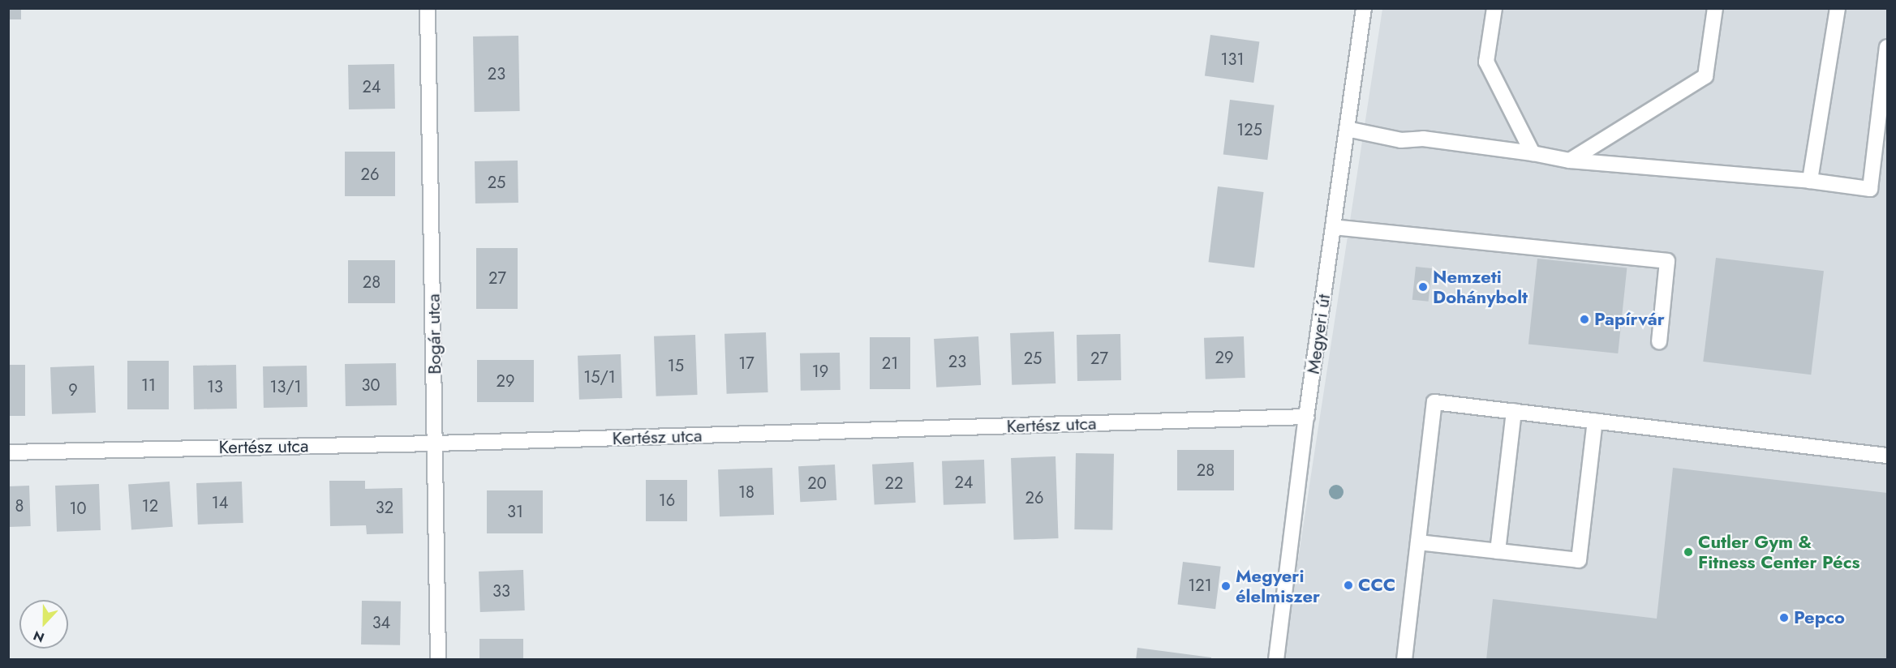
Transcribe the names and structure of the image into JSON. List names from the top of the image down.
{
  "streets": {
    "street": ["Bogár utca", "Megyeri út", "Kertész utca"]
  },
  "crossings": [
    ["Bogár utca", "Kertész utca"],
    ["Megyeri út", "Kertész utca"]
  ],
  "places": [
    "Nemzeti Dohánybolt",
    "Papírvár",
    "Cutler Gym & Fitness Center Pécs",
    "CCC",
    "Megyeri élelmiszer",
    "Pepco"
  ],
  "house_numbers": [
    "131",
    "23",
    "24",
    "125",
    "26",
    "25",
    "27",
    "28",
    "29",
    "25",
    "27",
    "23",
    "17",
    "21",
    "15",
    "19",
    "15/1",
    "29",
    "11",
    "30",
    "13",
    "13/1",
    "9",
    "28",
    "24",
    "20",
    "22",
    "18",
    "26",
    "16",
    "14",
    "8",
    "12",
    "32",
    "10",
    "31",
    "121",
    "33",
    "34"
  ],
  "north": "bottom"
}
